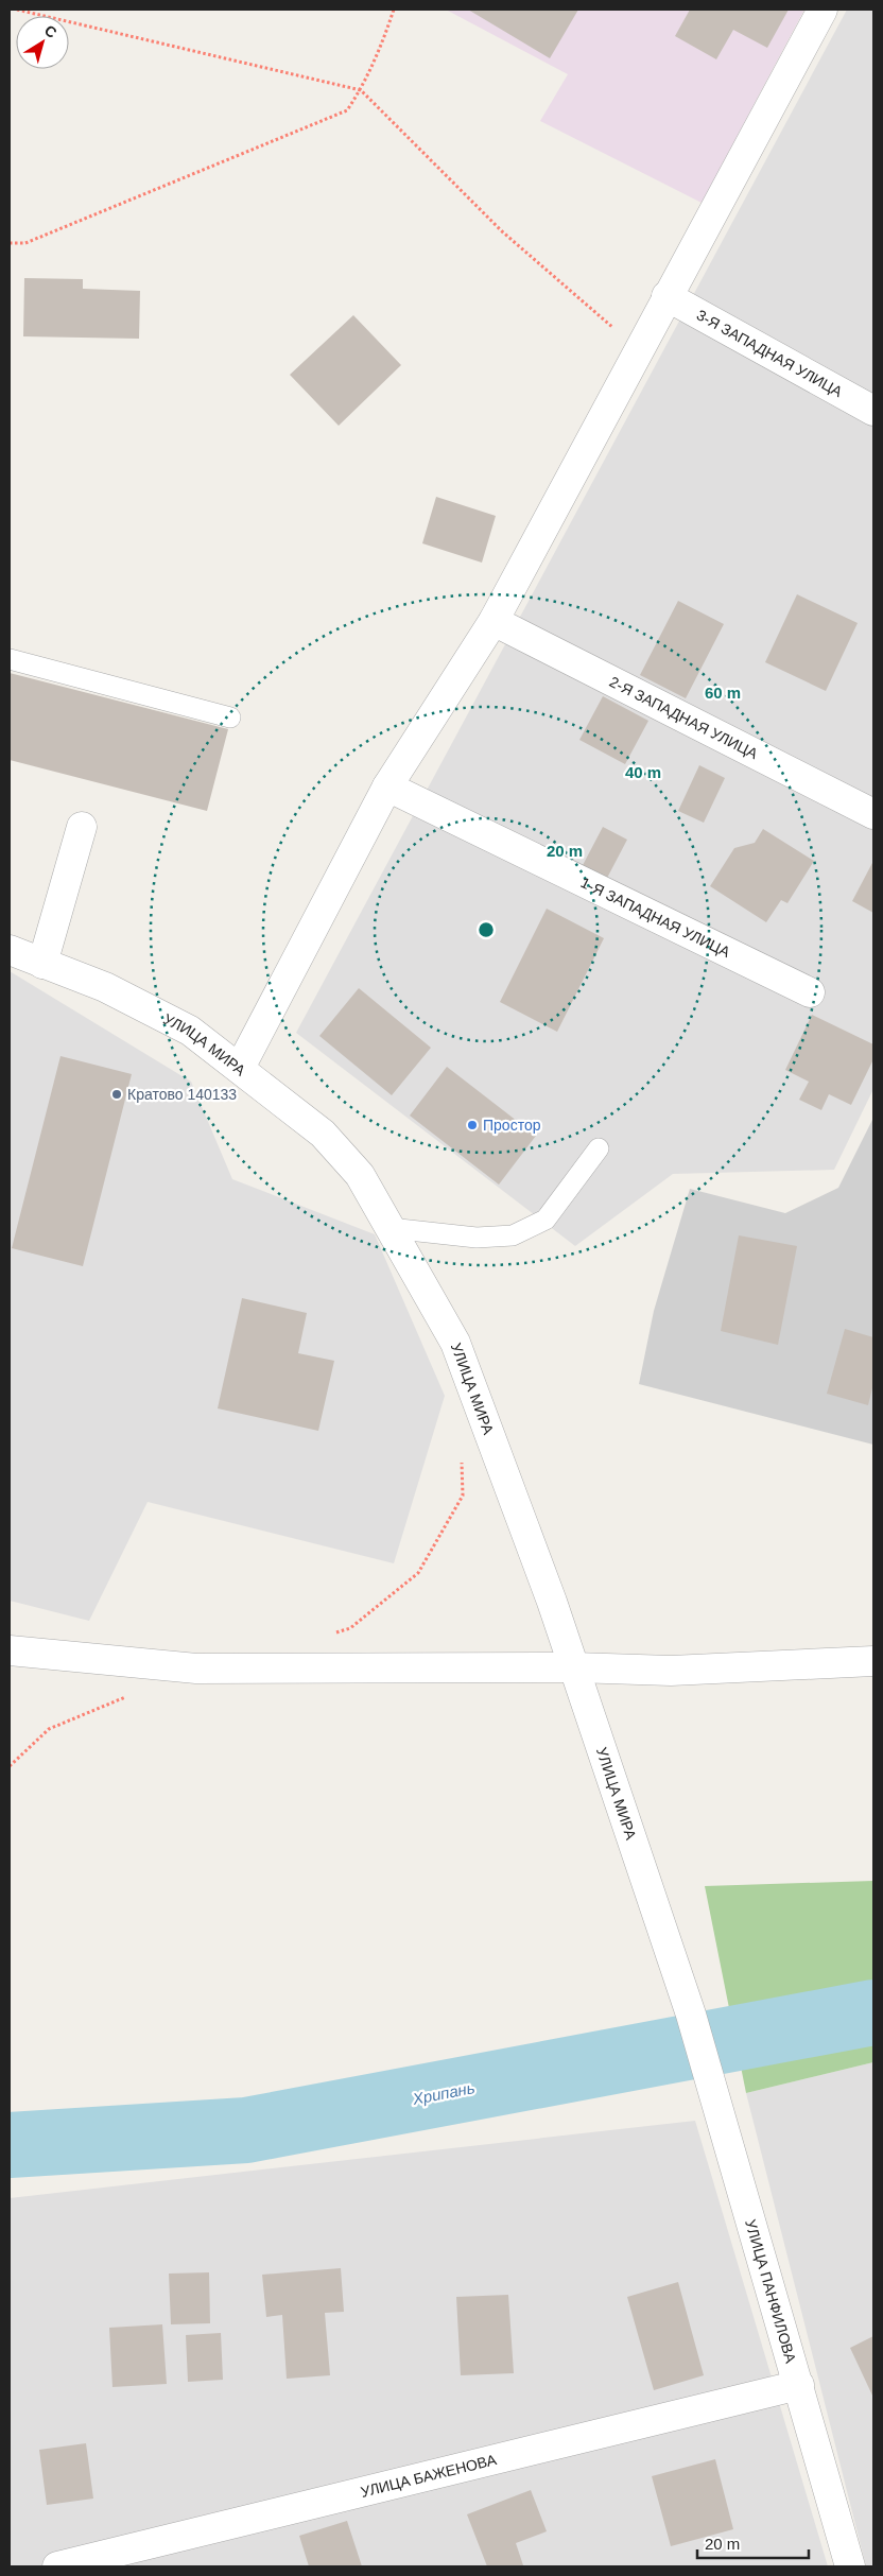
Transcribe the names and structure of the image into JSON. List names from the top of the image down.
{
  "streets": {
    "street": [
      "3-Я ЗАПАДНАЯ УЛИЦА",
      "2-Я ЗАПАДНАЯ УЛИЦА",
      "1-Я ЗАПАДНАЯ УЛИЦА",
      "УЛИЦА МИРА",
      "УЛИЦА ПАНФИЛОВА",
      "УЛИЦА БАЖЕНОВА"
    ]
  },
  "crossings": [
    ["УЛИЦА МИРА", "УЛИЦА ПАНФИЛОВА"],
    ["УЛИЦА ПАНФИЛОВА", "УЛИЦА БАЖЕНОВА"]
  ],
  "water": ["Хрипань"],
  "places": ["Кратово 140133", "Простор"],
  "scale_bar": "20 m",
  "north": "top right",
  "rings": ["60 m", "40 m", "20 m"]
}
